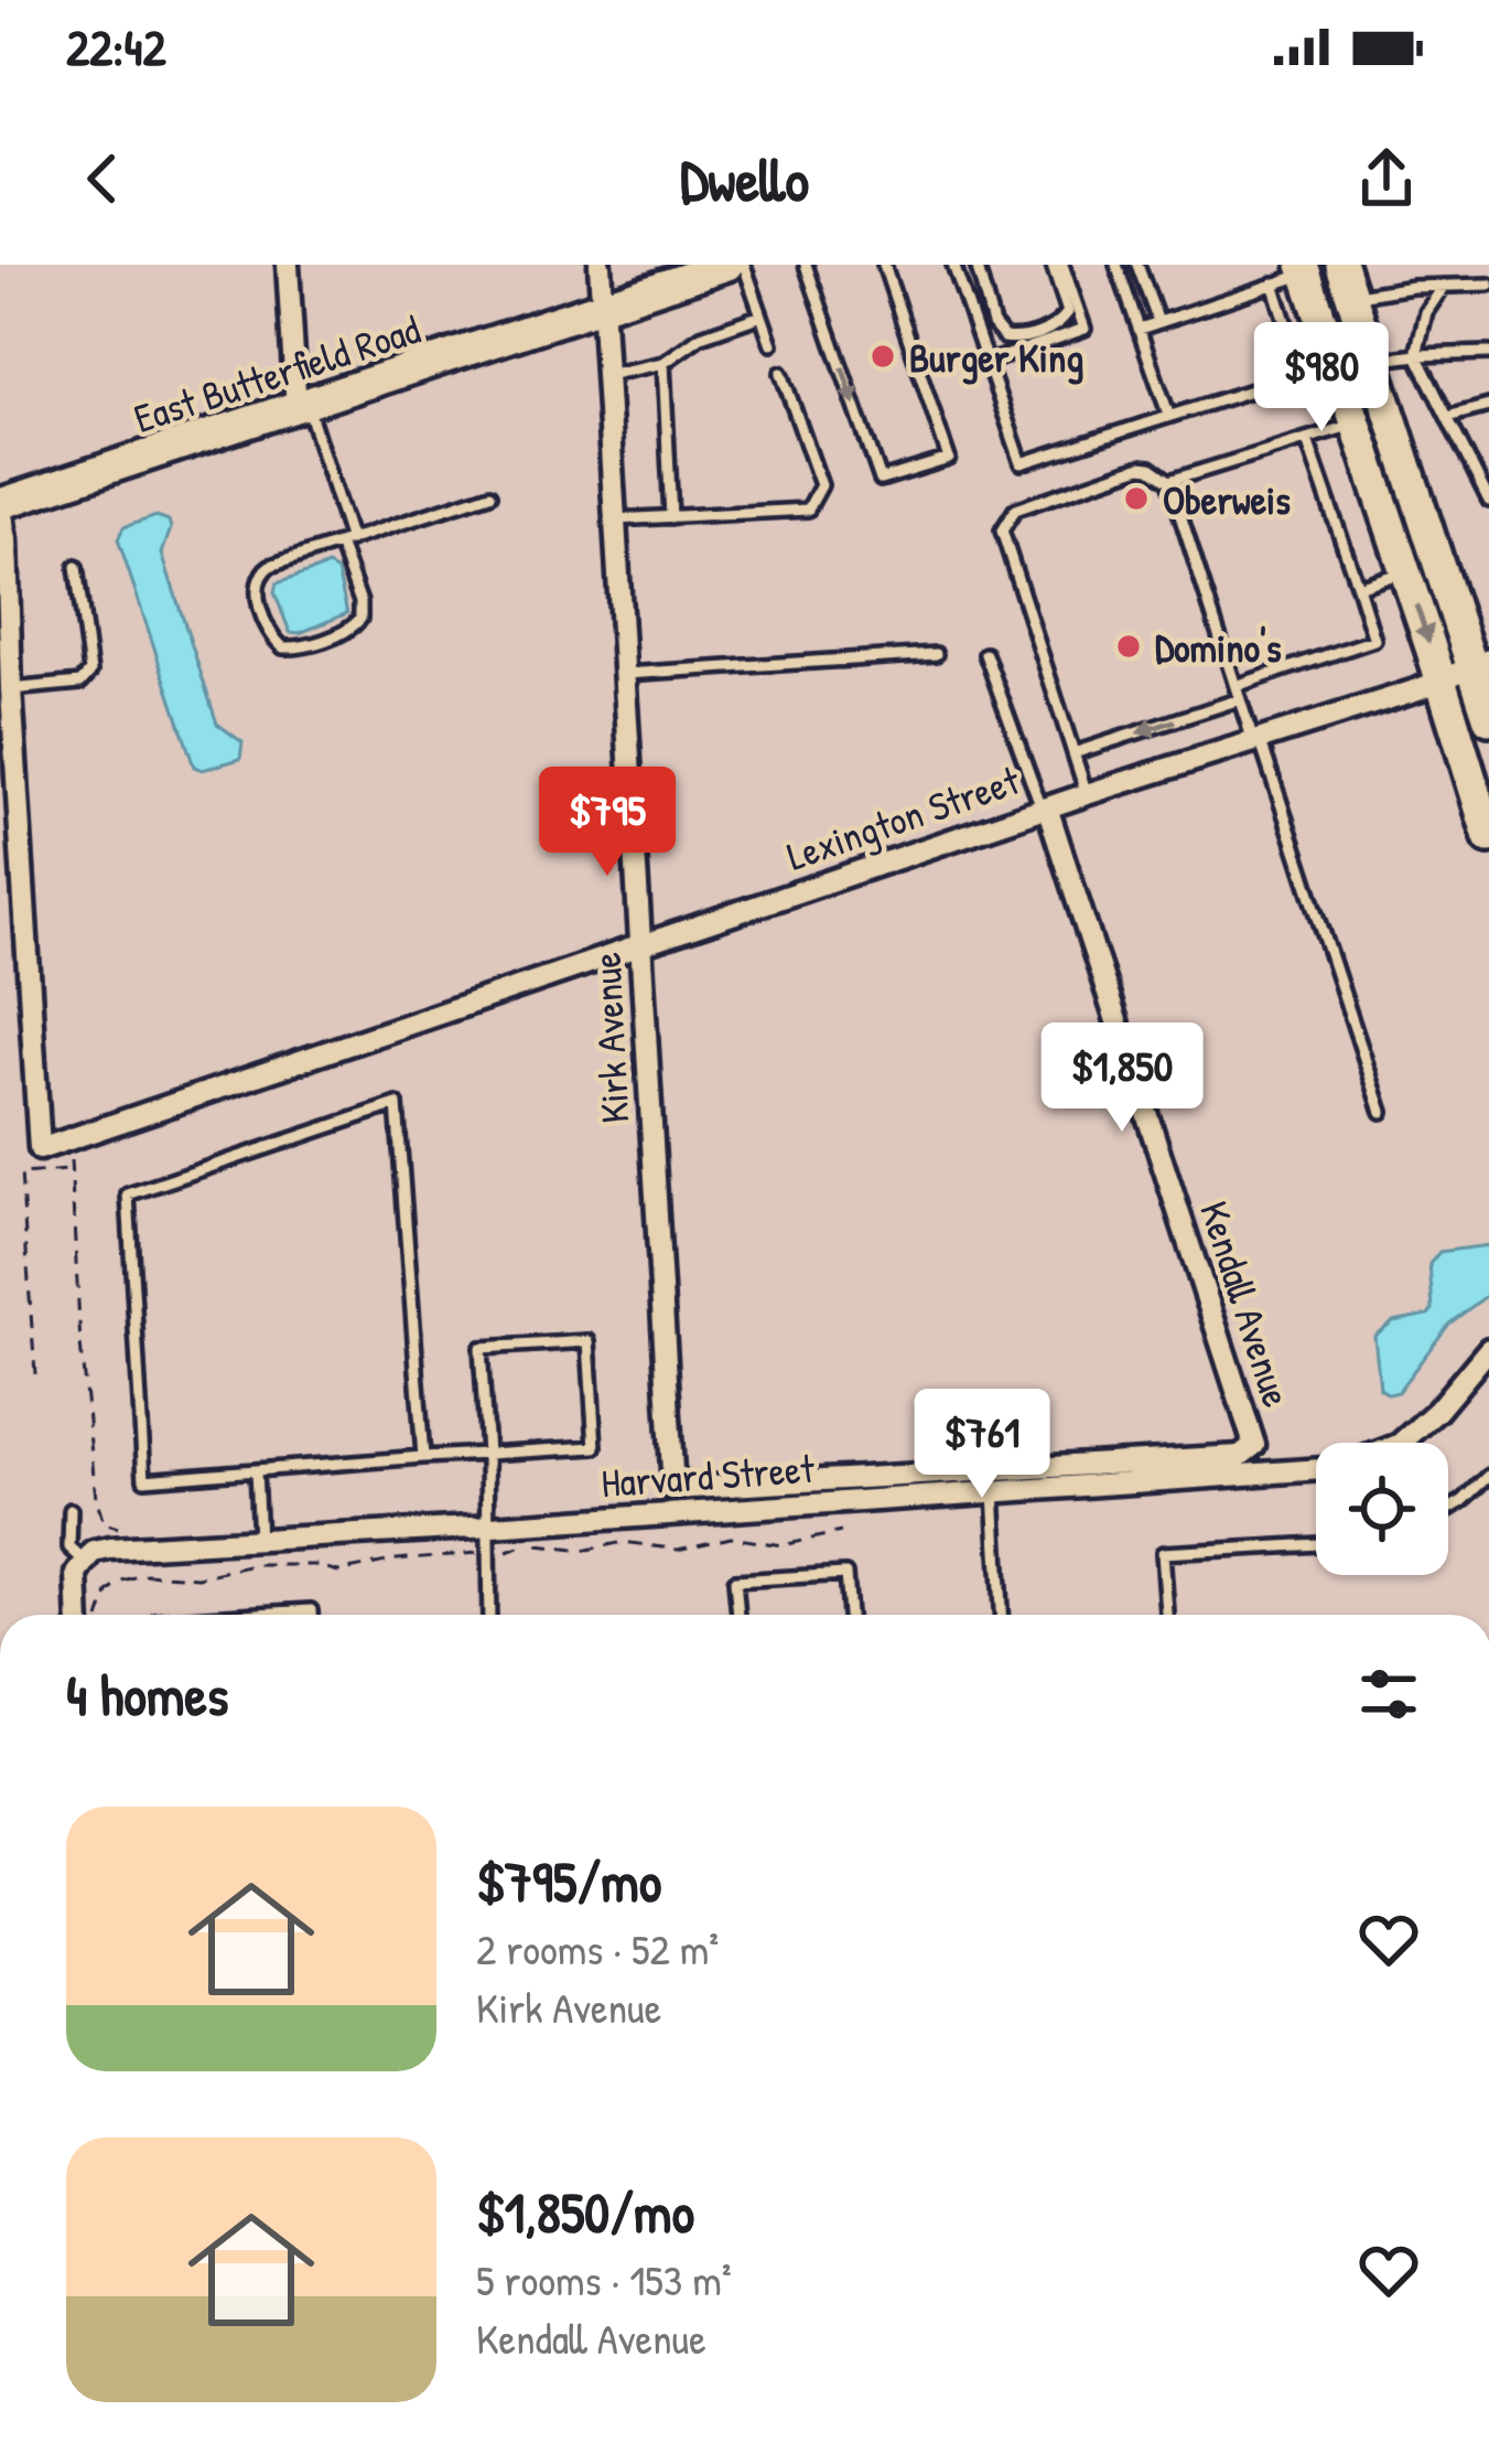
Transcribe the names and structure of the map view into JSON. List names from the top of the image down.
{
  "streets": {
    "main road": ["East Butterfield Road"],
    "street": [
      "Lexington Street",
      "Kirk Avenue",
      "Kendall Avenue",
      "Harvard Street"
    ]
  },
  "crossings": [
    ["East Butterfield Road", "Kirk Avenue"],
    ["Lexington Street", "Kirk Avenue"],
    ["Lexington Street", "Kendall Avenue"],
    ["Kirk Avenue", "Harvard Street"],
    ["Kendall Avenue", "Harvard Street"]
  ],
  "places": ["Burger King", "Oberweis", "Domino's"],
  "page": {
    "status": "22:42",
    "header": "Dwello",
    "price": [
      "$980",
      "$795",
      "$1,850",
      "$761"
    ],
    "heading": "4 homes",
    "list": [
      {
        "name": "$795/mo",
        "note": "2 rooms · 52 m² · Kirk Avenue"
      },
      {
        "name": "$1,850/mo",
        "note": "5 rooms · 153 m² · Kendall Avenue"
      }
    ]
  }
}
